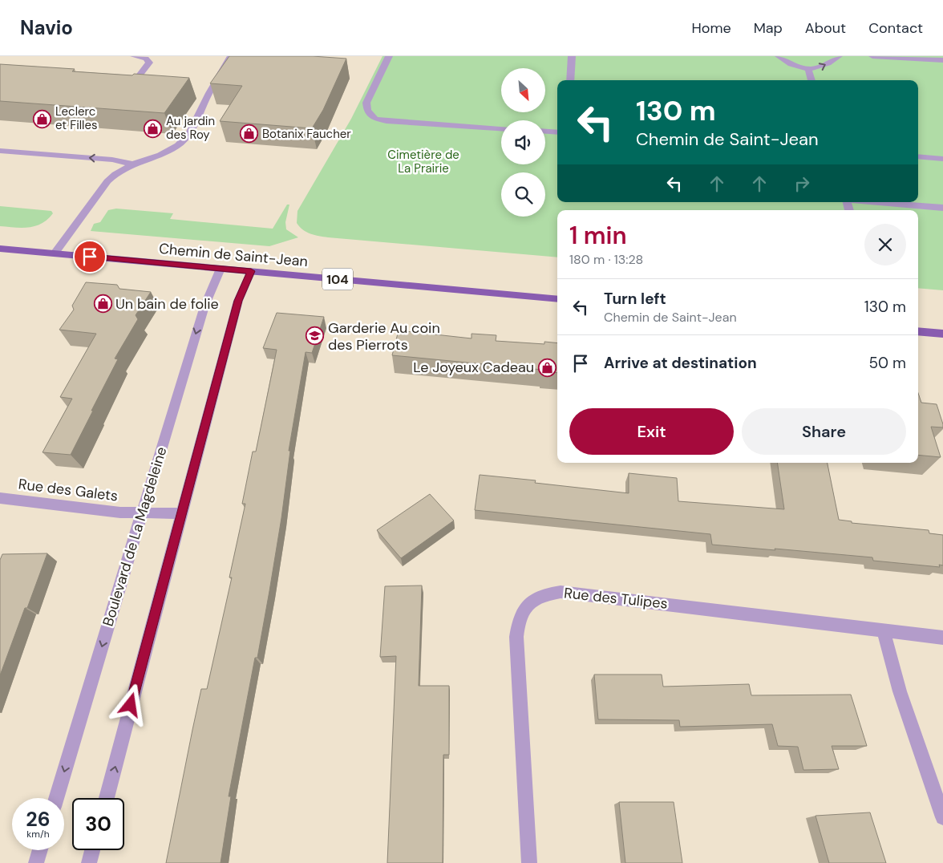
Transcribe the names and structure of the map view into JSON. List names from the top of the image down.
{
  "streets": {
    "main road": ["Chemin de Saint-Jean", "104"],
    "street": ["Rue des Galets", "Boulevard de La Magdeleine", "Rue des Tulipes"]
  },
  "crossings": [
    ["Chemin de Saint-Jean", "Boulevard de La Magdeleine"],
    ["Rue des Galets", "Boulevard de La Magdeleine"]
  ],
  "parks": ["Cimetière de La Prairie"],
  "places": {
    "shop": [
      "Leclerc et Filles",
      "Au jardin des Roy",
      "Botanix Faucher",
      "Un bain de folie",
      "Le Joyeux Cadeau"
    ],
    "school or university": ["Garderie Au coin des Pierrots"]
  },
  "north": "bottom right",
  "page": {
    "header": "Navio",
    "nav": [
      "Home",
      "Map",
      "About",
      "Contact"
    ],
    "turn": ["130 m", "Chemin de Saint-Jean"],
    "heading": ["1 min", "180 m · 13:28"],
    "list": [
      {
        "name": "Turn left",
        "note": "Chemin de Saint-Jean",
        "value": "130 m"
      },
      {
        "name": "Arrive at destination",
        "value": "50 m"
      }
    ],
    "buttons": ["Exit", "Share"],
    "speed": "26 km/h",
    "limit": "30"
  }
}
